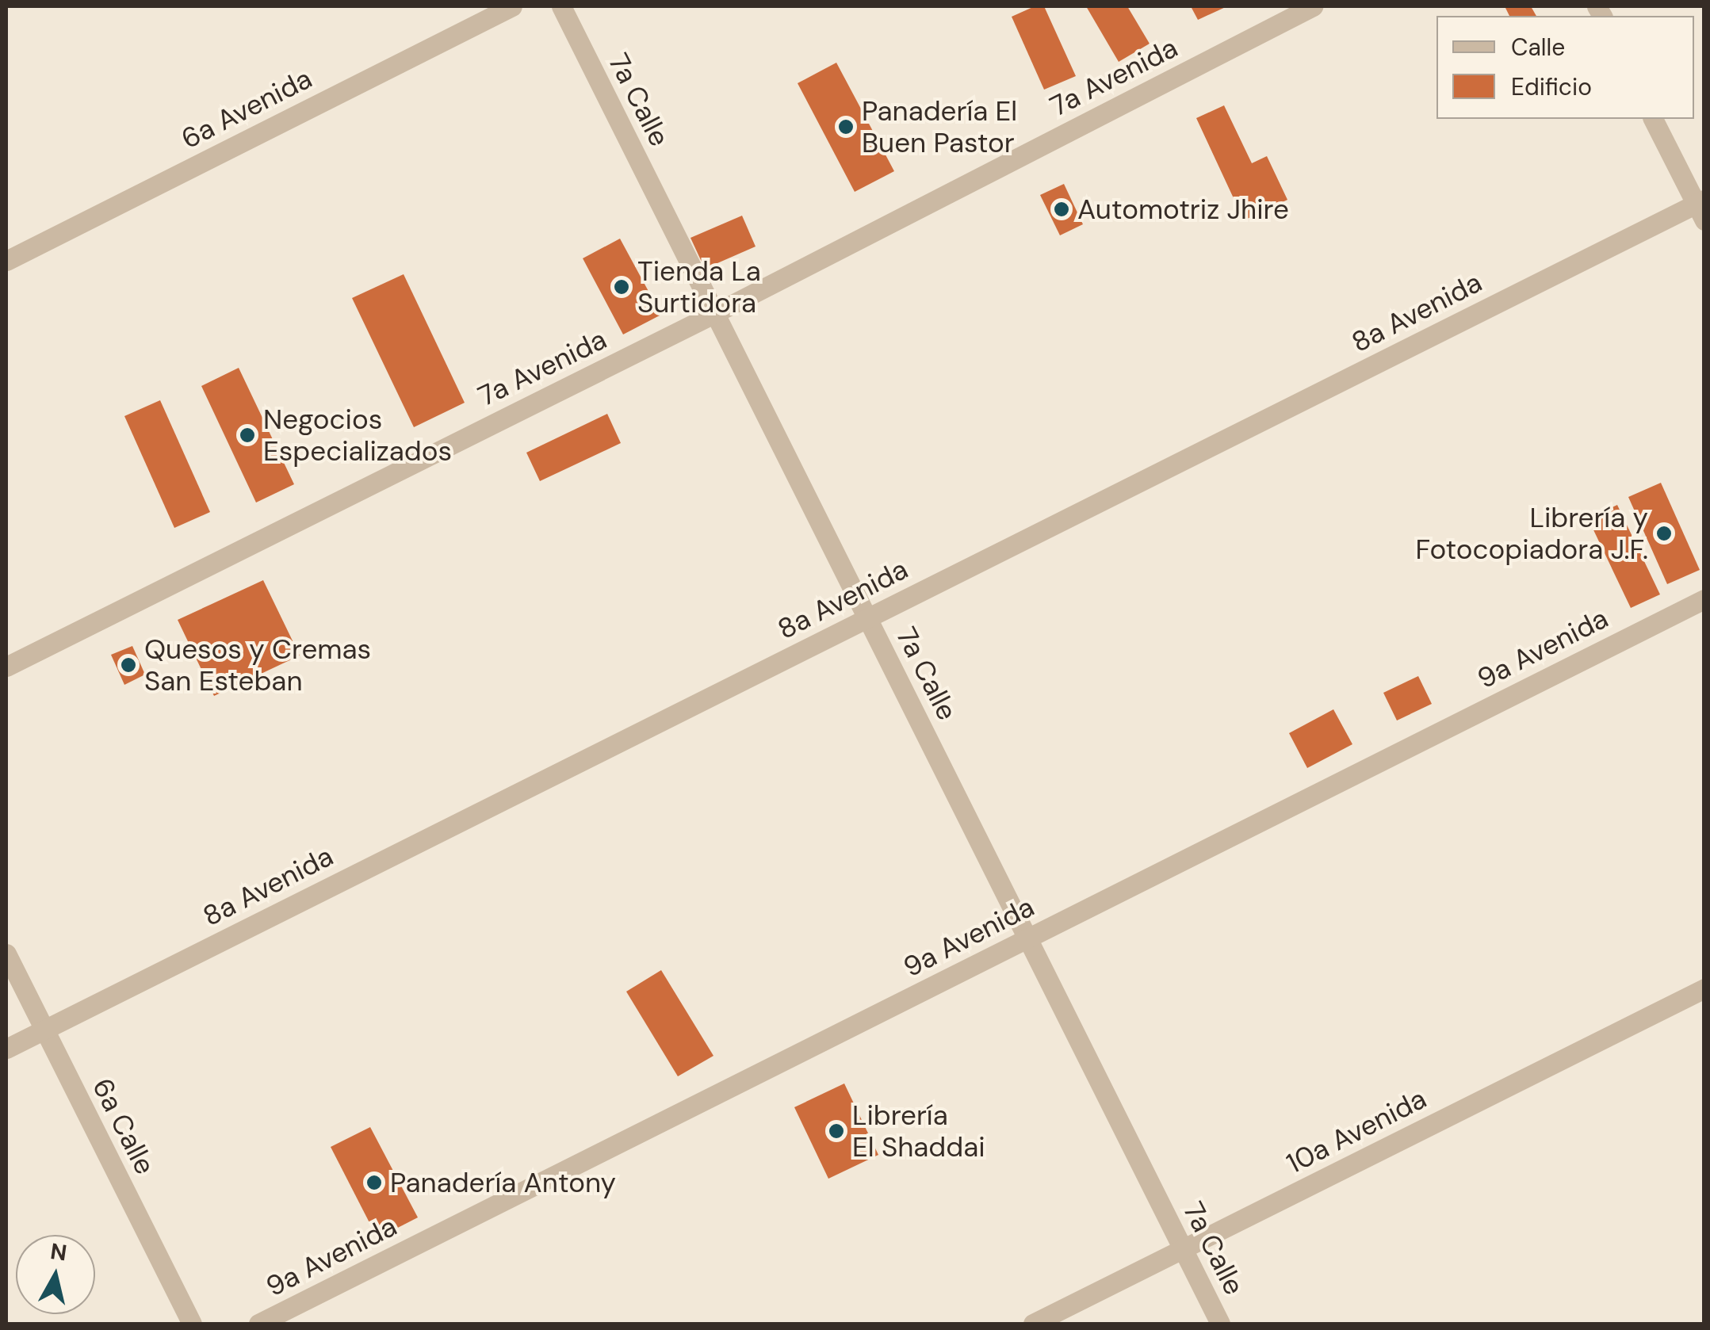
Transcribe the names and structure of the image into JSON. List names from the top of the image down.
{
  "streets": {
    "street": [
      "7a Avenida",
      "7a Calle",
      "6a Avenida",
      "8a Avenida",
      "9a Avenida",
      "6a Calle",
      "10a Avenida"
    ]
  },
  "crossings": [
    ["7a Avenida", "7a Calle"],
    ["7a Calle", "8a Avenida"],
    ["7a Calle", "9a Avenida"],
    ["7a Calle", "10a Avenida"],
    ["8a Avenida", "6a Calle"]
  ],
  "places": [
    "Panadería El Buen Pastor",
    "Automotriz Jhire",
    "Tienda La Surtidora",
    "Negocios Especializados",
    "Librería y Fotocopiadora J.F.",
    "Quesos y Cremas San Esteban",
    "Librería El Shaddai",
    "Panadería Antony"
  ],
  "legend": ["Calle", "Edificio"],
  "north": "top"
}
